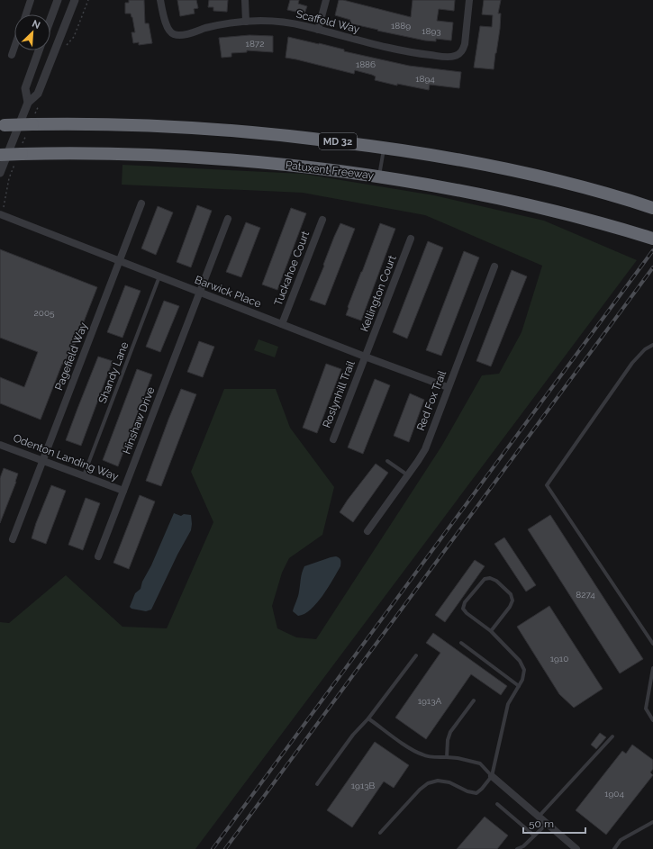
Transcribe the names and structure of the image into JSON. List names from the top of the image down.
{
  "streets": {
    "highway": ["MD 32", "Patuxent Freeway"],
    "street": [
      "Scaffold Way",
      "Tuckahoe Court",
      "Barwick Place",
      "Kellington Court",
      "Pagefield Way",
      "Roslynhill Trail",
      "Red Fox Trail",
      "Hinshaw Drive",
      "Odenton Landing Way"
    ],
    "lane": ["Shandy Lane"]
  },
  "crossings": [
    ["Tuckahoe Court", "Barwick Place"],
    ["Barwick Place", "Kellington Court"],
    ["Barwick Place", "Pagefield Way"],
    ["Barwick Place", "Shandy Lane"],
    ["Barwick Place", "Roslynhill Trail"],
    ["Barwick Place", "Red Fox Trail"],
    ["Barwick Place", "Hinshaw Drive"],
    ["Kellington Court", "Roslynhill Trail"],
    ["Pagefield Way", "Odenton Landing Way"],
    ["Shandy Lane", "Odenton Landing Way"],
    ["Hinshaw Drive", "Odenton Landing Way"]
  ],
  "house_numbers": [
    "1889",
    "1893",
    "1872",
    "1886",
    "1894",
    "2005",
    "8274",
    "1910",
    "1913A",
    "1913B",
    "1904"
  ],
  "scale_bar": "50 m",
  "north": "top right"
}
